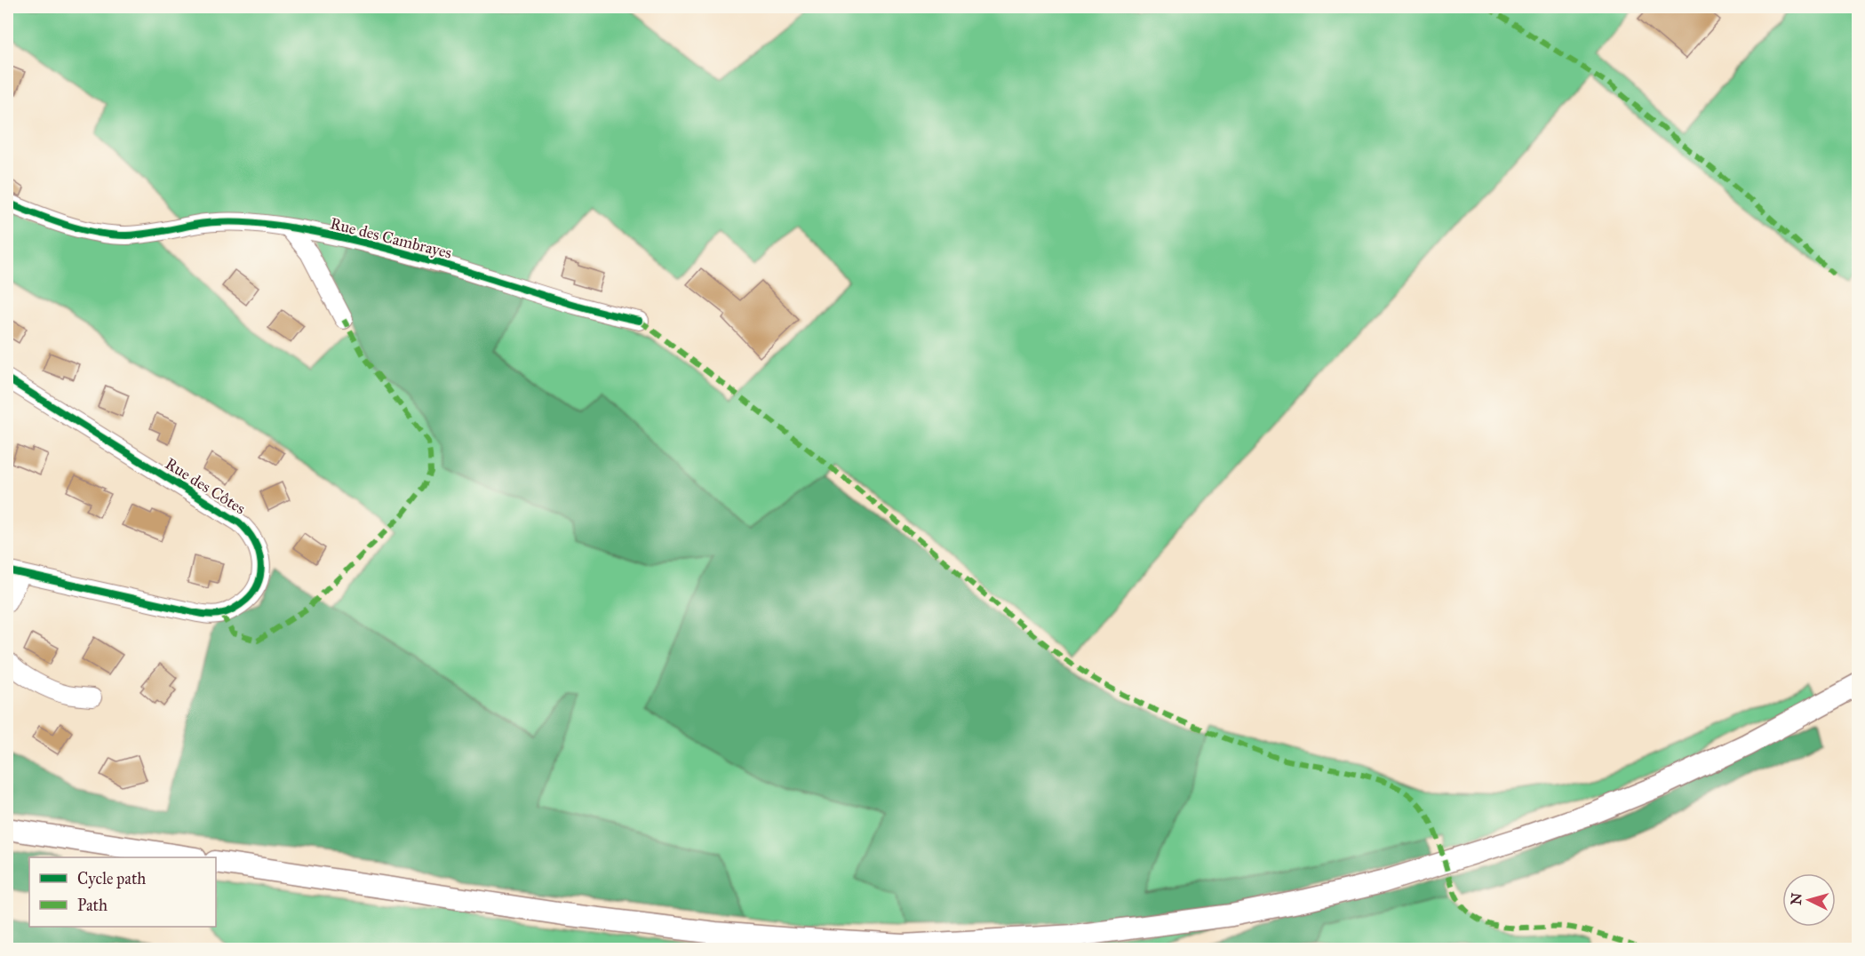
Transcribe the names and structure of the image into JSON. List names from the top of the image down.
{
  "streets": {
    "street": ["Rue des Cambrayes", "Rue des Côtes"]
  },
  "legend": ["Cycle path", "Path"],
  "north": "left"
}
